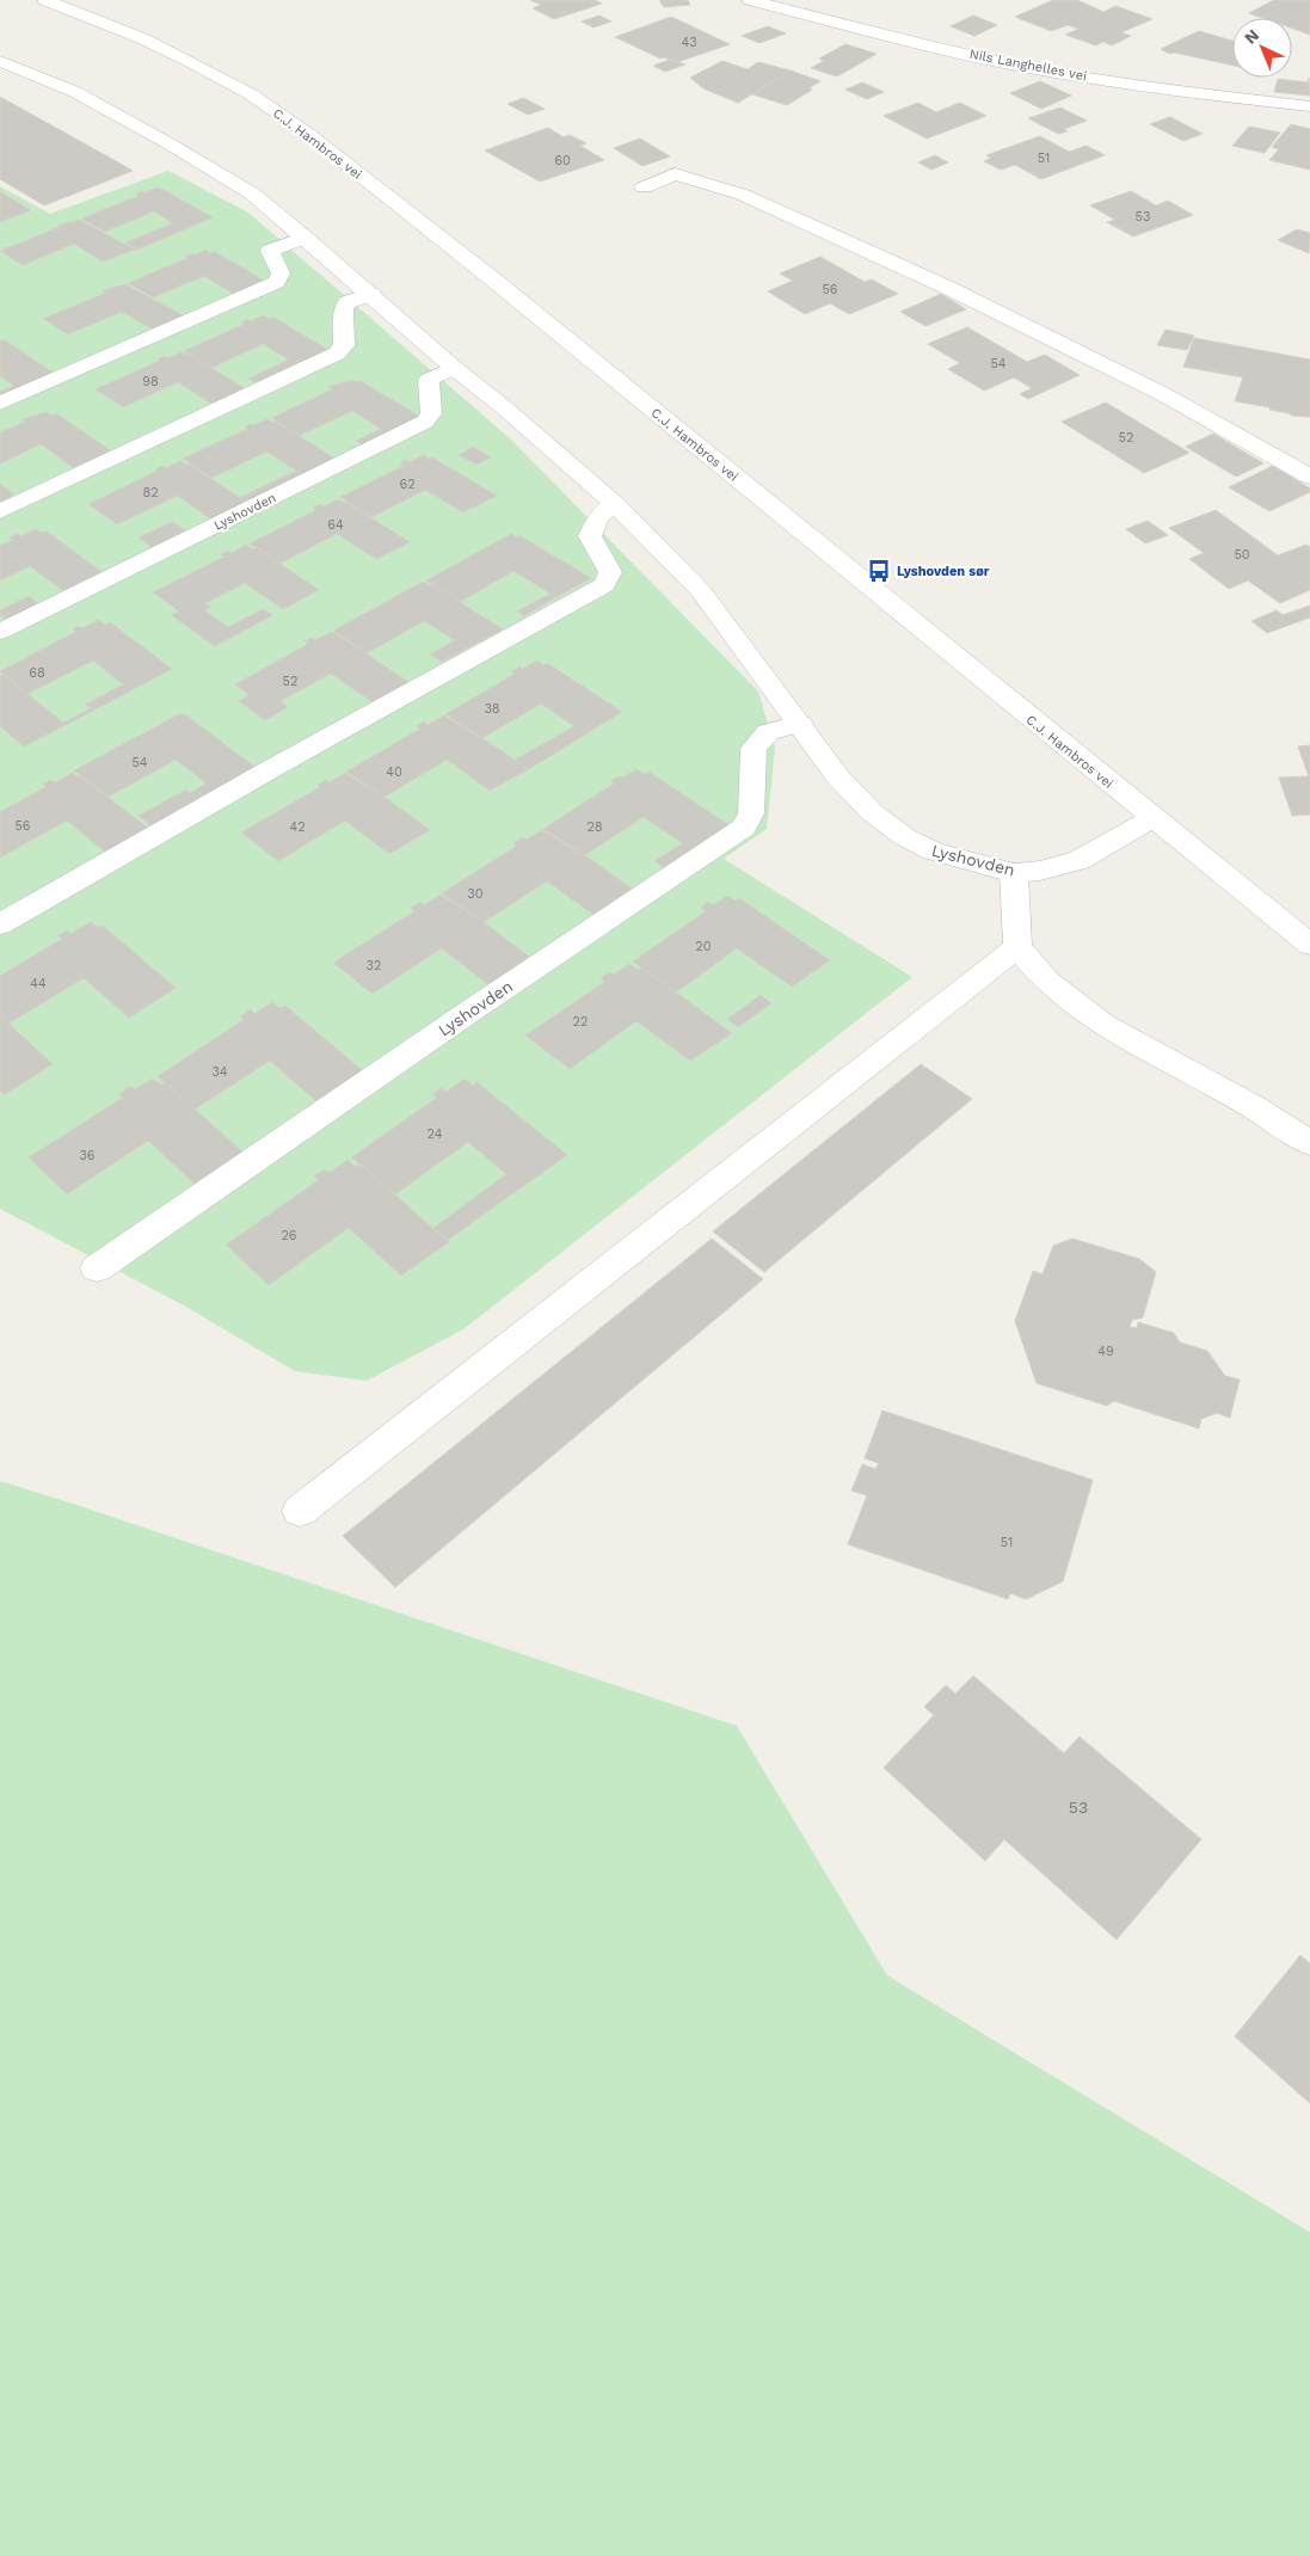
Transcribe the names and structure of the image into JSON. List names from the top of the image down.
{
  "streets": {
    "street": ["Nils Langhelles vei", "C.J. Hambros vei", "Lyshovden"]
  },
  "crossings": [
    ["C.J. Hambros vei", "Lyshovden"]
  ],
  "places": {
    "bus stop": ["Lyshovden sør"]
  },
  "house_numbers": [
    "43",
    "51",
    "60",
    "53",
    "56",
    "54",
    "98",
    "52",
    "62",
    "82",
    "64",
    "50",
    "68",
    "52",
    "38",
    "54",
    "40",
    "56",
    "42",
    "28",
    "30",
    "20",
    "32",
    "44",
    "22",
    "34",
    "24",
    "36",
    "26",
    "49",
    "51",
    "53"
  ],
  "north": "top left"
}
